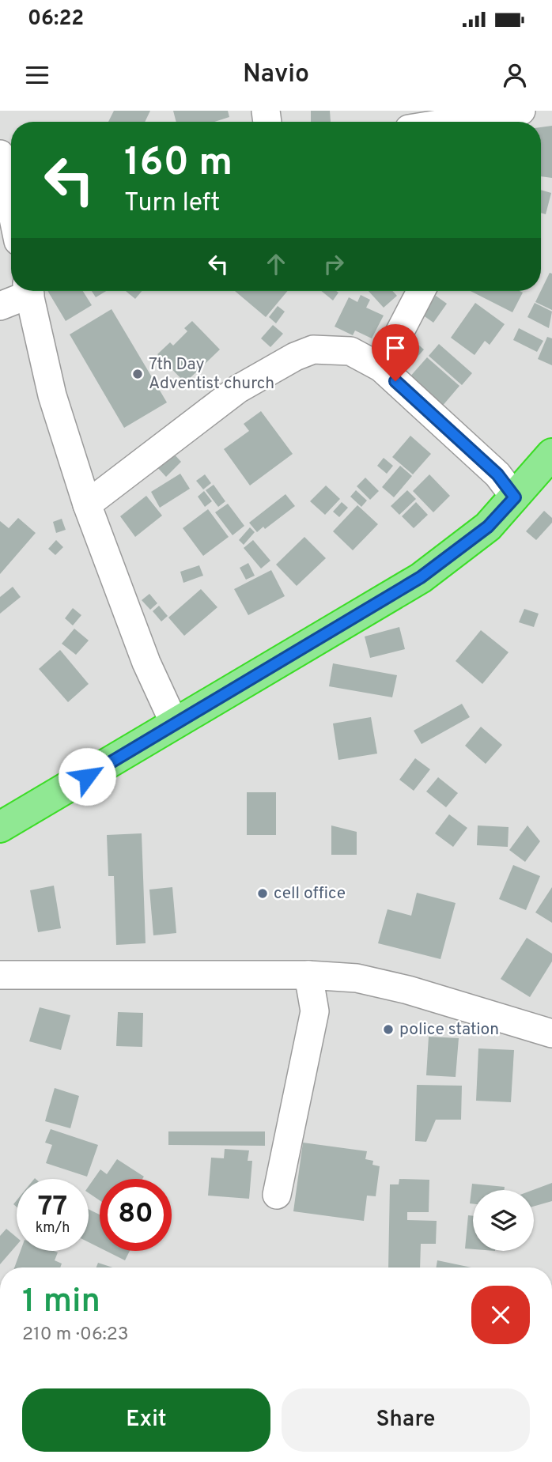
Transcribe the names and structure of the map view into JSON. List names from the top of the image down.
{
  "places": ["7th Day Adventist church", "cell office", "police station"],
  "page": {
    "status": "06:22",
    "header": "Navio",
    "turn": ["160 m", "Turn left"],
    "speed": "77 km/h",
    "limit": "80",
    "heading": ["1 min", "210 m · 06:23"],
    "buttons": ["Exit", "Share"]
  }
}
